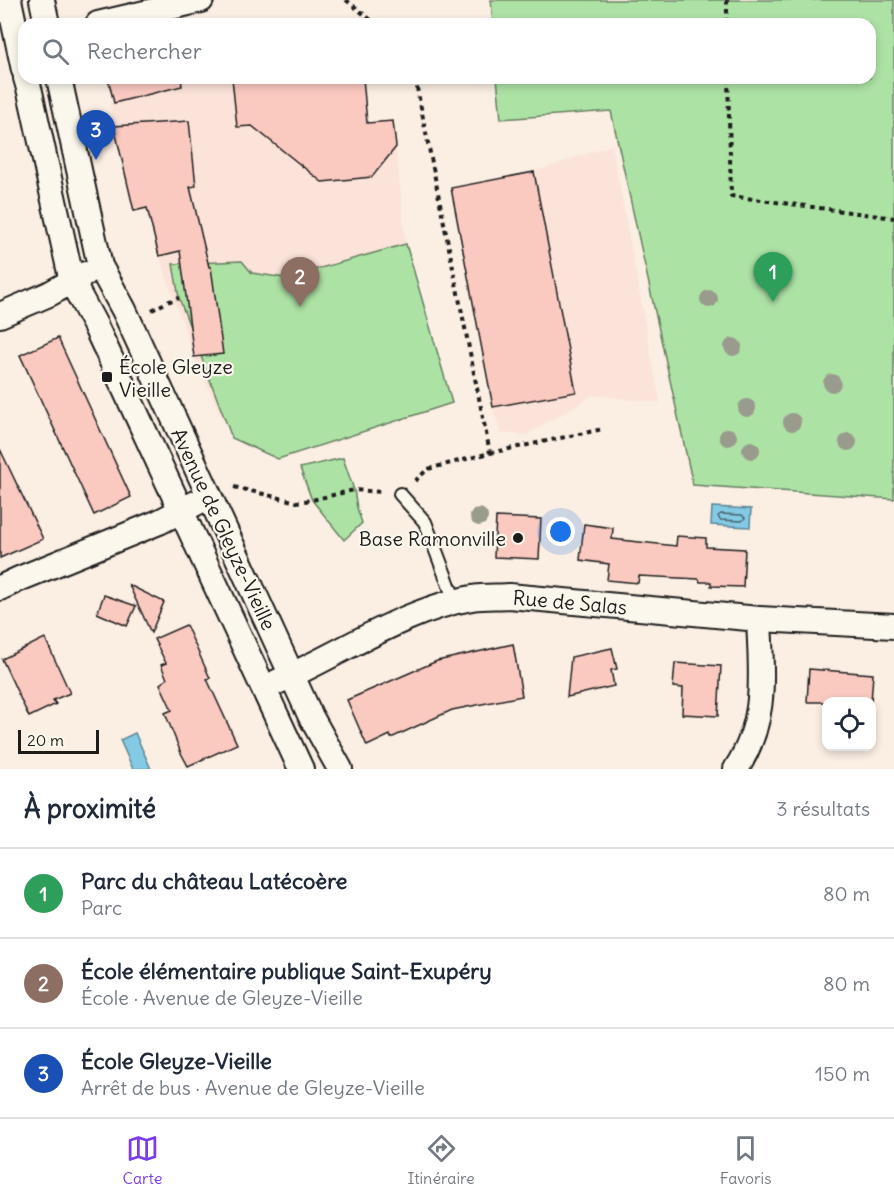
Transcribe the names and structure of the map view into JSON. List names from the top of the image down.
{
  "streets": {
    "street": ["Avenue de Gleyze-Vieille", "Rue de Salas"]
  },
  "crossings": [
    ["Avenue de Gleyze-Vieille", "Rue de Salas"]
  ],
  "places": {
    "transit": ["École Gleyze Vieille"],
    "other": ["Base Ramonville"]
  },
  "scale_bar": "20 m",
  "page": {
    "search": "Rechercher",
    "pins": ["3", "1", "2"],
    "scale": "20 m",
    "heading": ["À proximité", "3 résultats"],
    "list": [
      {
        "mark": "1",
        "name": "Parc du château Latécoère",
        "note": "Parc",
        "value": "80 m"
      },
      {
        "mark": "2",
        "name": "École élémentaire publique Saint-Exupéry",
        "note": "École · Avenue de Gleyze-Vieille",
        "value": "80 m"
      },
      {
        "mark": "3",
        "name": "École Gleyze-Vieille",
        "note": "Arrêt de bus · Avenue de Gleyze-Vieille",
        "value": "150 m"
      }
    ],
    "nav": ["Carte", "Itinéraire", "Favoris"]
  }
}
